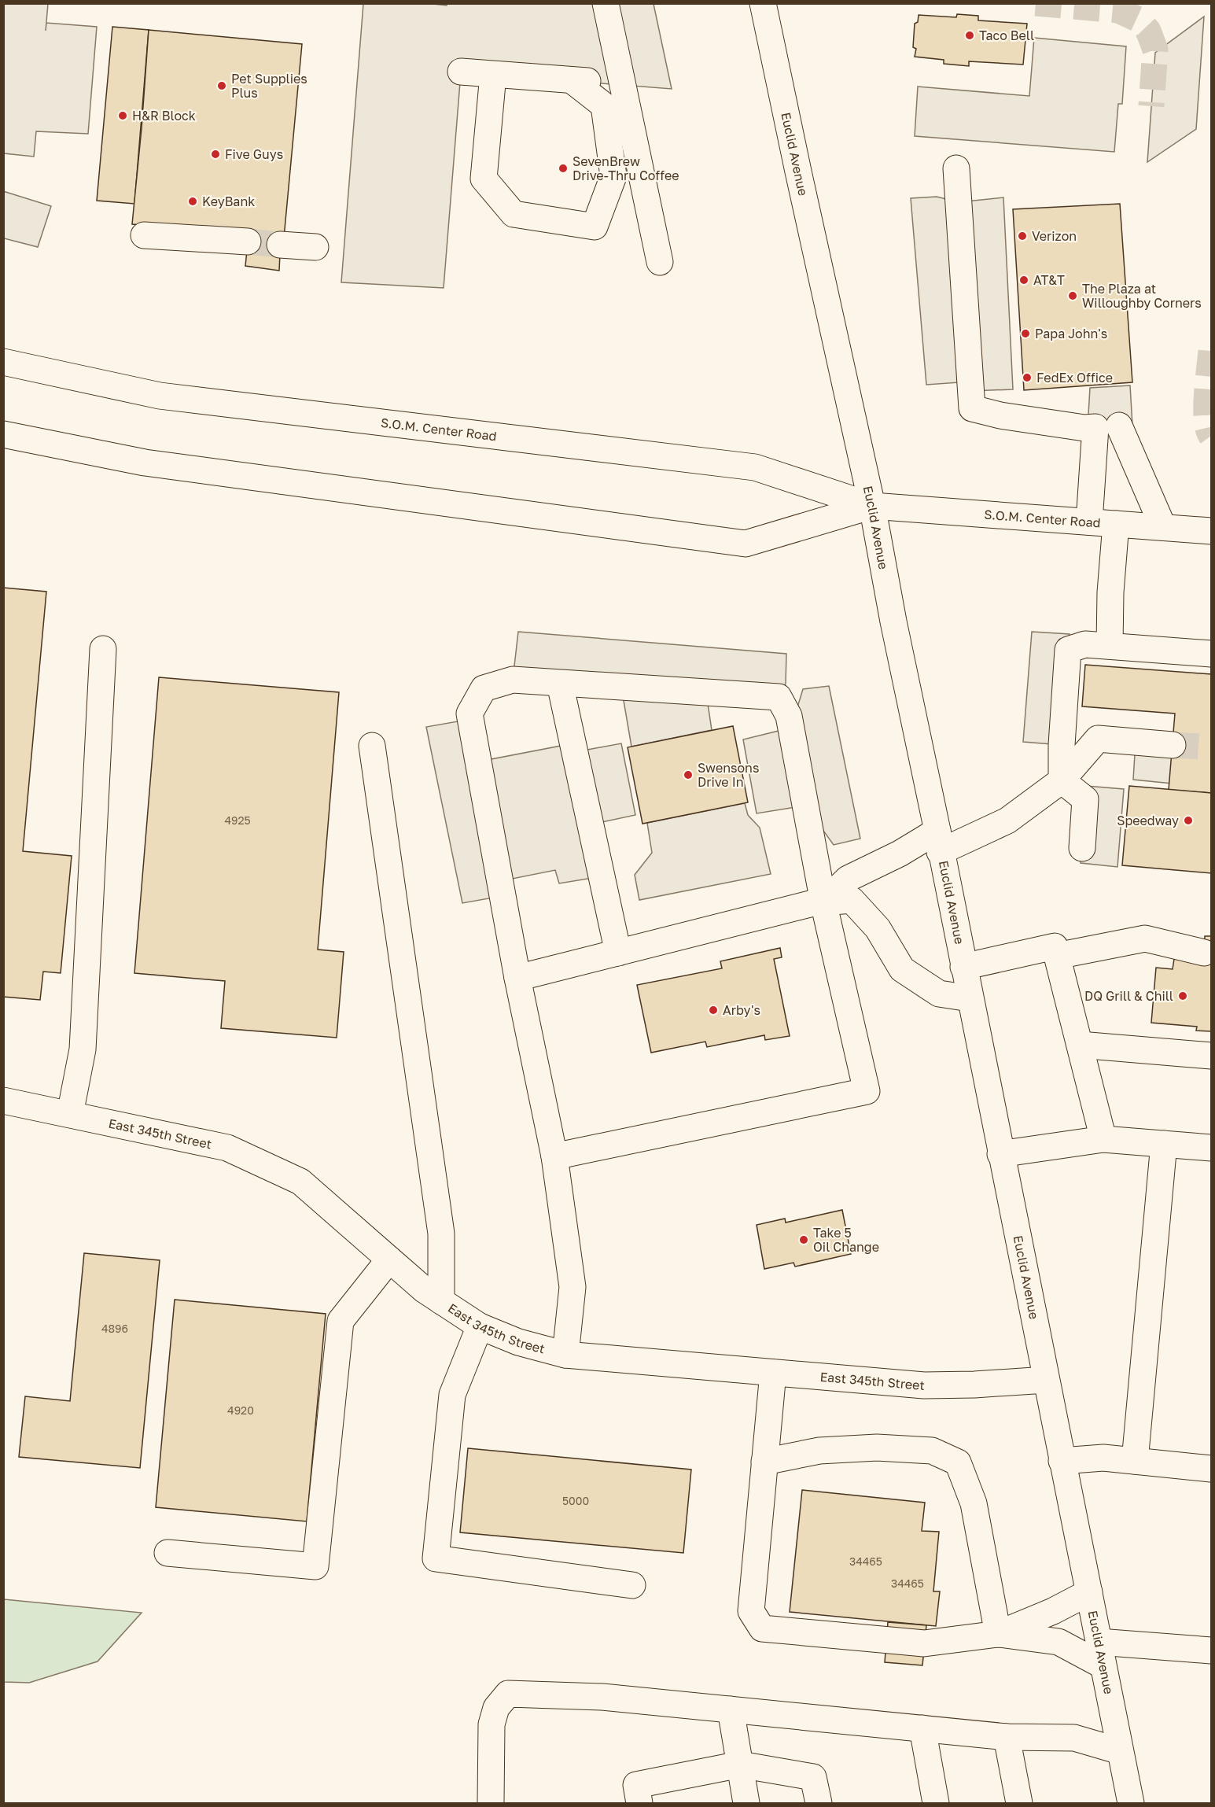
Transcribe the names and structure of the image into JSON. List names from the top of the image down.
{
  "streets": {
    "main road": ["Euclid Avenue", "S.O.M. Center Road", "East 345th Street"]
  },
  "crossings": [
    ["Euclid Avenue", "S.O.M. Center Road"],
    ["Euclid Avenue", "East 345th Street"]
  ],
  "places": [
    "Taco Bell",
    "Pet Supplies Plus",
    "H&R Block",
    "Five Guys",
    "SevenBrew Drive-Thru Coffee",
    "KeyBank",
    "Verizon",
    "AT&T",
    "The Plaza at Willoughby Corners",
    "Papa John's",
    "FedEx Office",
    "Swensons Drive In",
    "Speedway",
    "DQ Grill & Chill",
    "Arby's",
    "Take 5 Oil Change"
  ],
  "house_numbers": [
    "4925",
    "4896",
    "4920",
    "5000",
    "34465",
    "34465"
  ]
}
